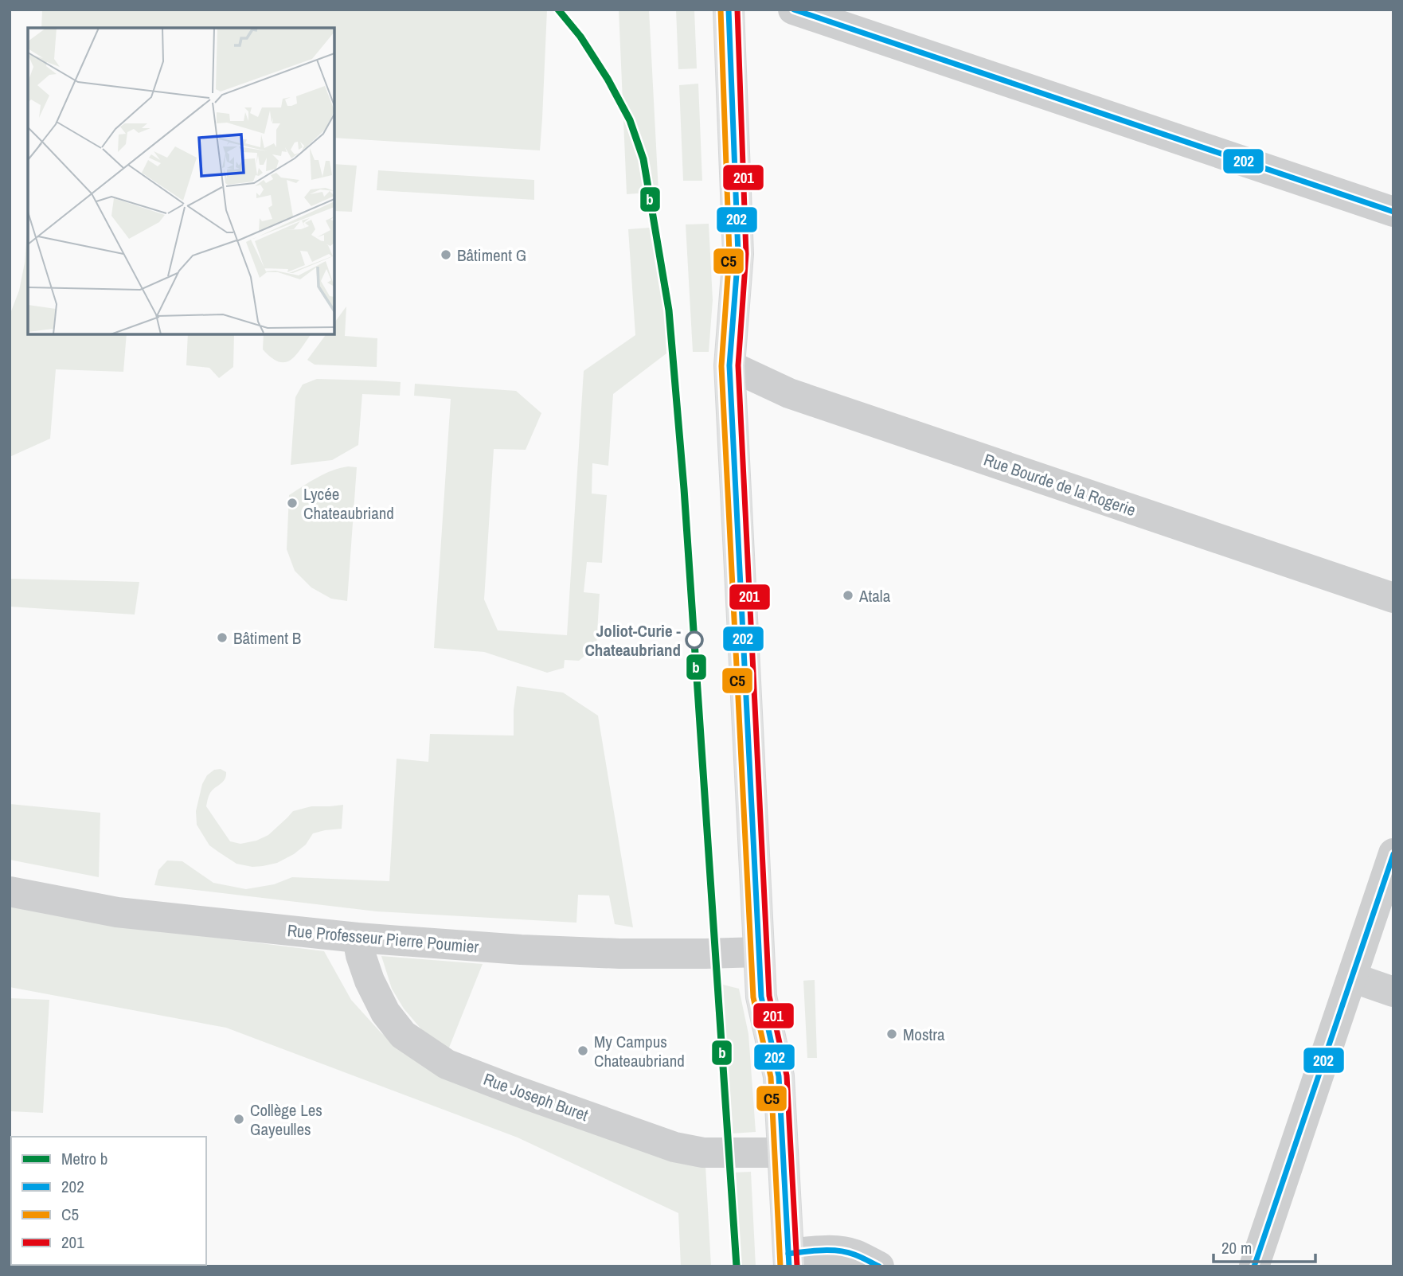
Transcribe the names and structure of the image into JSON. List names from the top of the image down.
{
  "streets": {
    "street": ["Rue Bourde de la Rogerie", "Rue Professeur Pierre Poumier", "Rue Joseph Buret"]
  },
  "crossings": [
    ["Rue Professeur Pierre Poumier", "Rue Joseph Buret"]
  ],
  "places": [
    "Bâtiment G",
    "Lycée Chateaubriand",
    "Atala",
    "Bâtiment B",
    "Joliot-Curie - Chateaubriand",
    "Mostra",
    "My Campus Chateaubriand",
    "Collège Les Gayeulles"
  ],
  "lines": [
    "metro line b",
    "transit line 202",
    "transit line C5",
    "transit line 201"
  ],
  "legend": [
    "Metro b",
    "202",
    "C5",
    "201"
  ],
  "scale_bar": "20 m"
}
